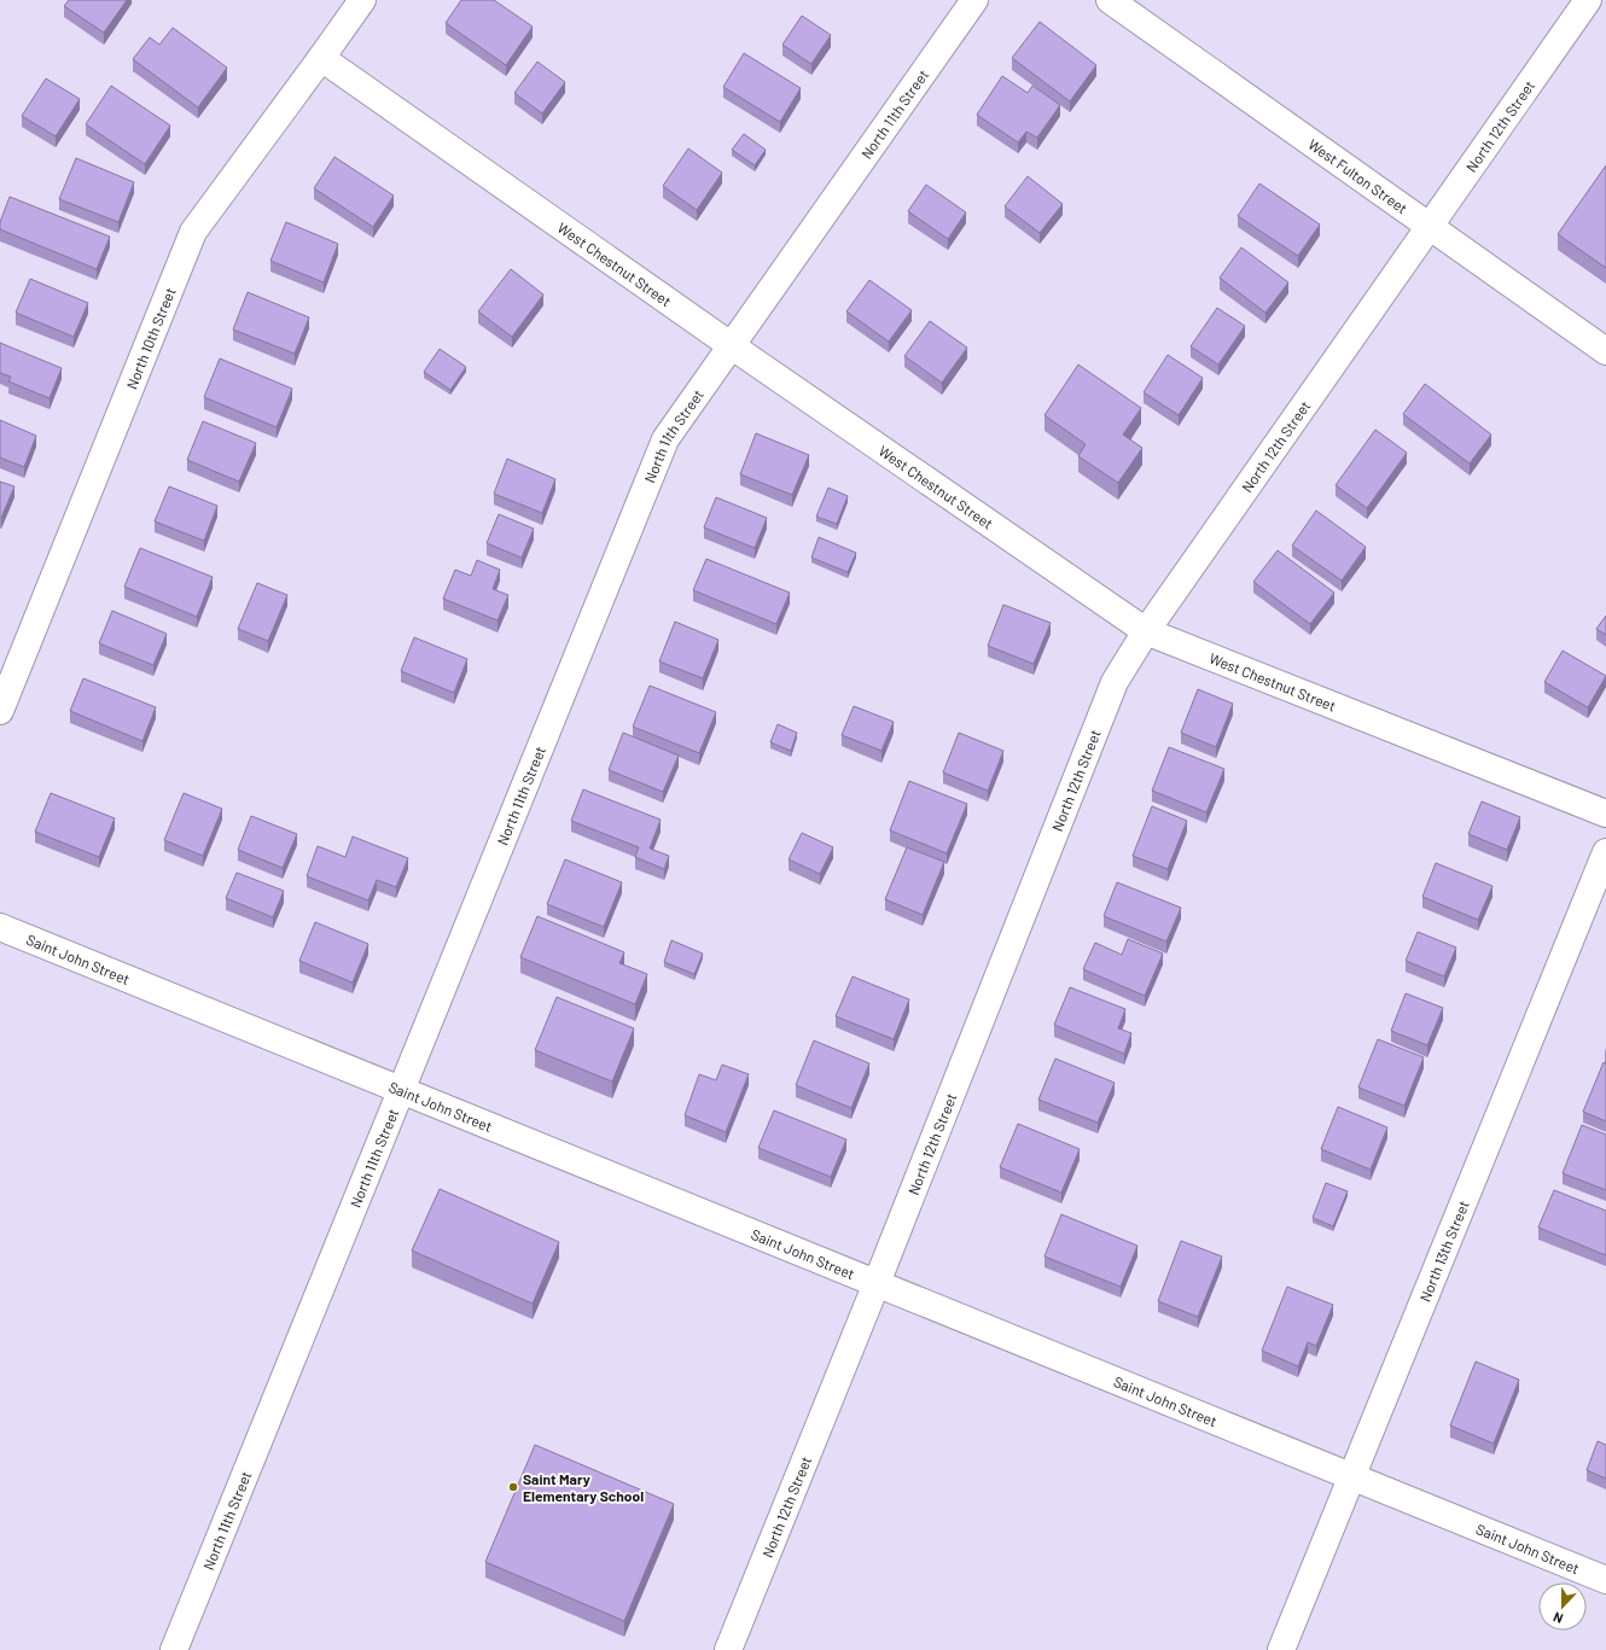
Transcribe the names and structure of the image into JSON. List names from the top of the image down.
{
  "streets": {
    "street": [
      "North 11th Street",
      "North 12th Street",
      "West Fulton Street",
      "West Chestnut Street",
      "North 10th Street",
      "Saint John Street",
      "North 13th Street"
    ]
  },
  "crossings": [
    ["North 11th Street", "West Chestnut Street"],
    ["North 11th Street", "Saint John Street"],
    ["North 12th Street", "West Fulton Street"],
    ["North 12th Street", "West Chestnut Street"],
    ["North 12th Street", "Saint John Street"],
    ["West Chestnut Street", "North 10th Street"],
    ["Saint John Street", "North 13th Street"]
  ],
  "places": ["Saint Mary Elementary School"],
  "north": "bottom"
}
